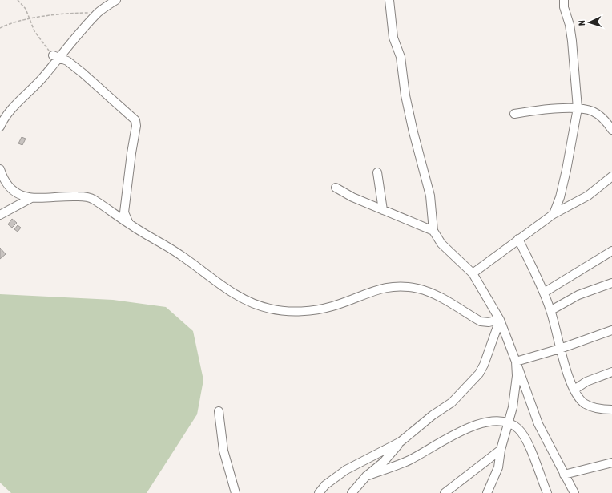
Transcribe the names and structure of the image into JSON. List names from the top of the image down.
{
  "north": "left"
}
